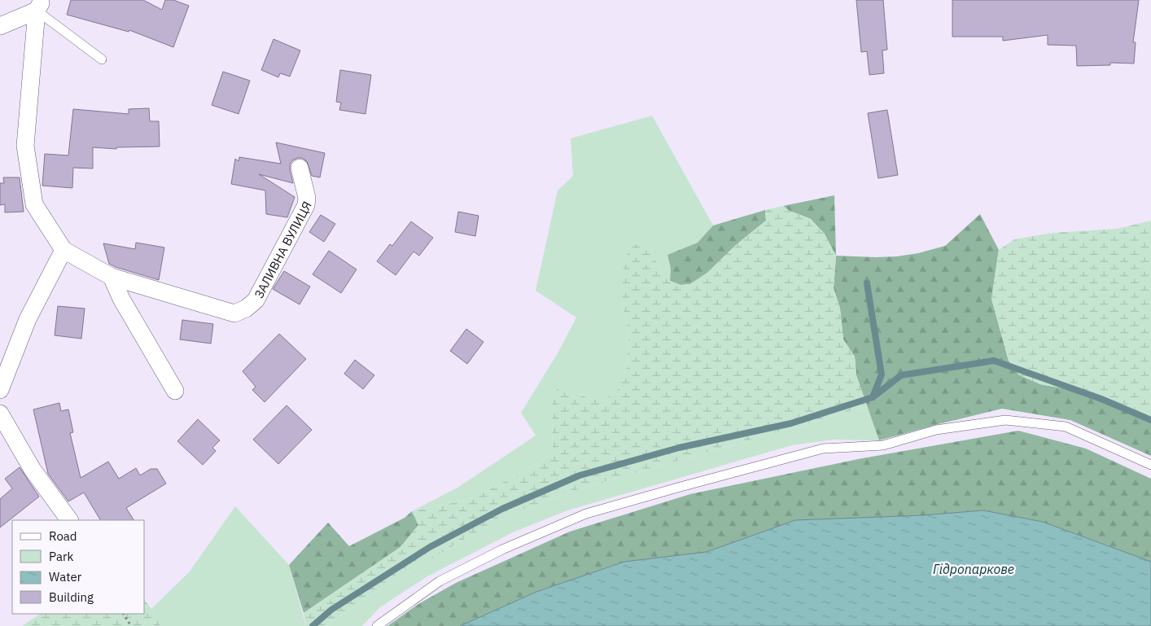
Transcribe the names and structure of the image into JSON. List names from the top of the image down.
{
  "streets": {
    "street": ["ЗАЛИВНА ВУЛИЦЯ"]
  },
  "water": ["Гідропаркове"],
  "legend": [
    "Road",
    "Park",
    "Water",
    "Building"
  ]
}
